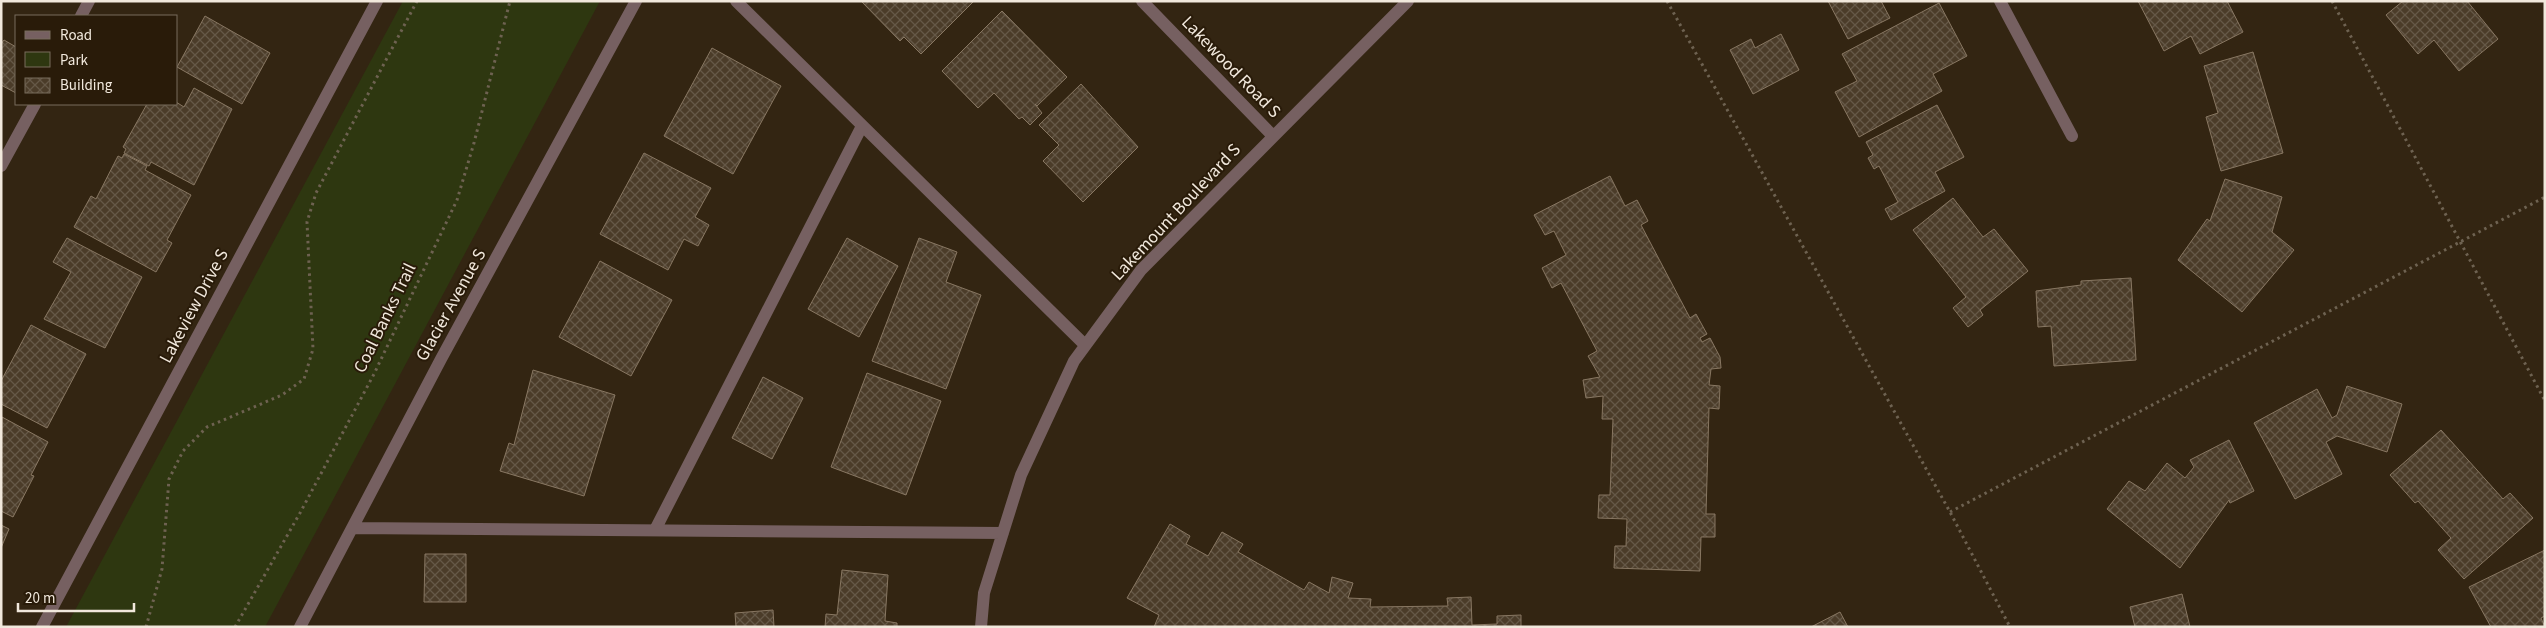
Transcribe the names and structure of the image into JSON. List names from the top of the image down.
{
  "streets": {
    "street": [
      "Lakewood Road S",
      "Lakemount Boulevard S",
      "Glacier Avenue S",
      "Lakeview Drive S"
    ],
    "path": ["Coal Banks Trail"]
  },
  "crossings": [
    ["Lakewood Road S", "Lakemount Boulevard S"]
  ],
  "legend": ["Road", "Park", "Building"],
  "scale_bar": "20 m"
}
